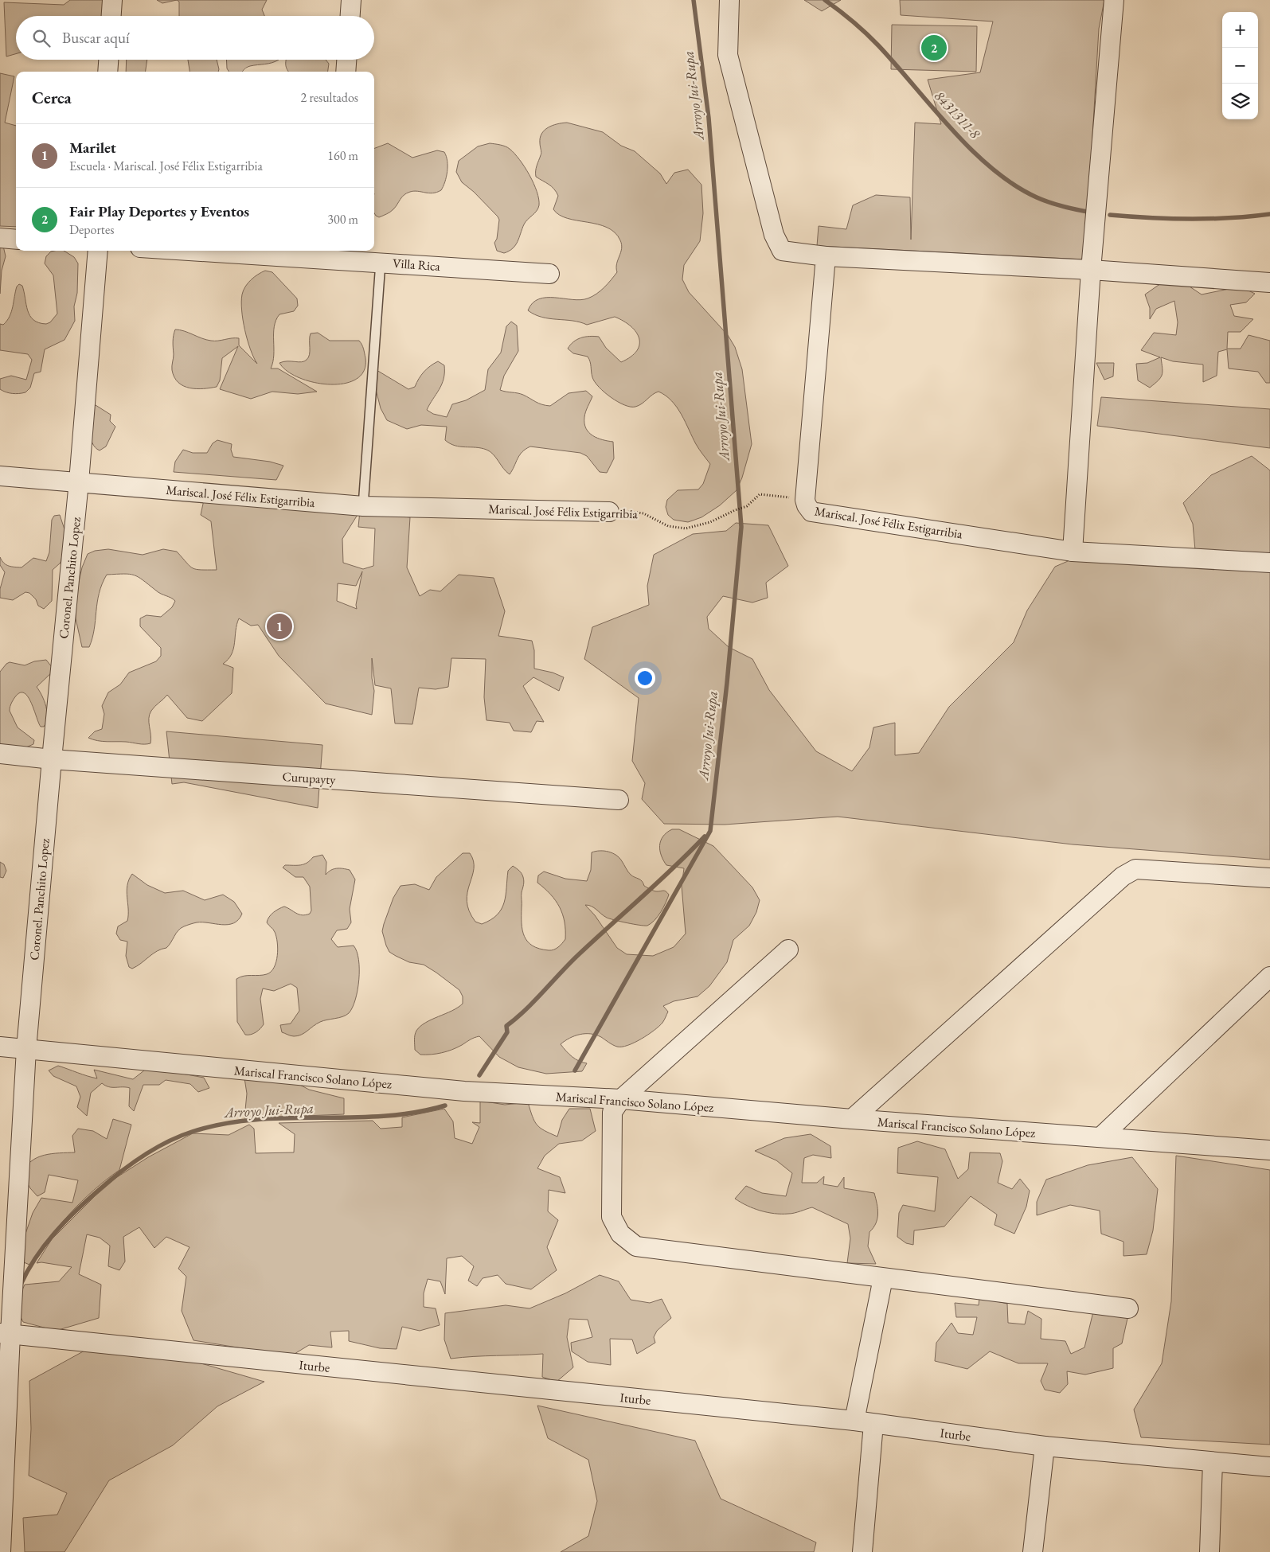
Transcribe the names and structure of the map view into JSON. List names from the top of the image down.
{
  "streets": {
    "street": [
      "Villa Rica",
      "Mariscal. José Félix Estigarribia",
      "Coronel. Panchito Lopez",
      "Curupayty",
      "Mariscal Francisco Solano López",
      "Iturbe"
    ]
  },
  "crossings": [
    ["Mariscal. José Félix Estigarribia", "Coronel. Panchito Lopez"],
    ["Coronel. Panchito Lopez", "Curupayty"],
    ["Coronel. Panchito Lopez", "Mariscal Francisco Solano López"],
    ["Coronel. Panchito Lopez", "Iturbe"]
  ],
  "water": ["Arroyo Jui-Rupa", "8431311-8"],
  "page": {
    "map_buttons": ["+", "−"],
    "search": "Buscar aquí",
    "pins": ["2", "1"],
    "heading": ["Cerca", "2 resultados"],
    "list": [
      {
        "mark": "1",
        "name": "Marilet",
        "note": "Escuela · Mariscal. José Félix Estigarribia",
        "value": "160 m"
      },
      {
        "mark": "2",
        "name": "Fair Play Deportes y Eventos",
        "note": "Deportes",
        "value": "300 m"
      }
    ]
  }
}
